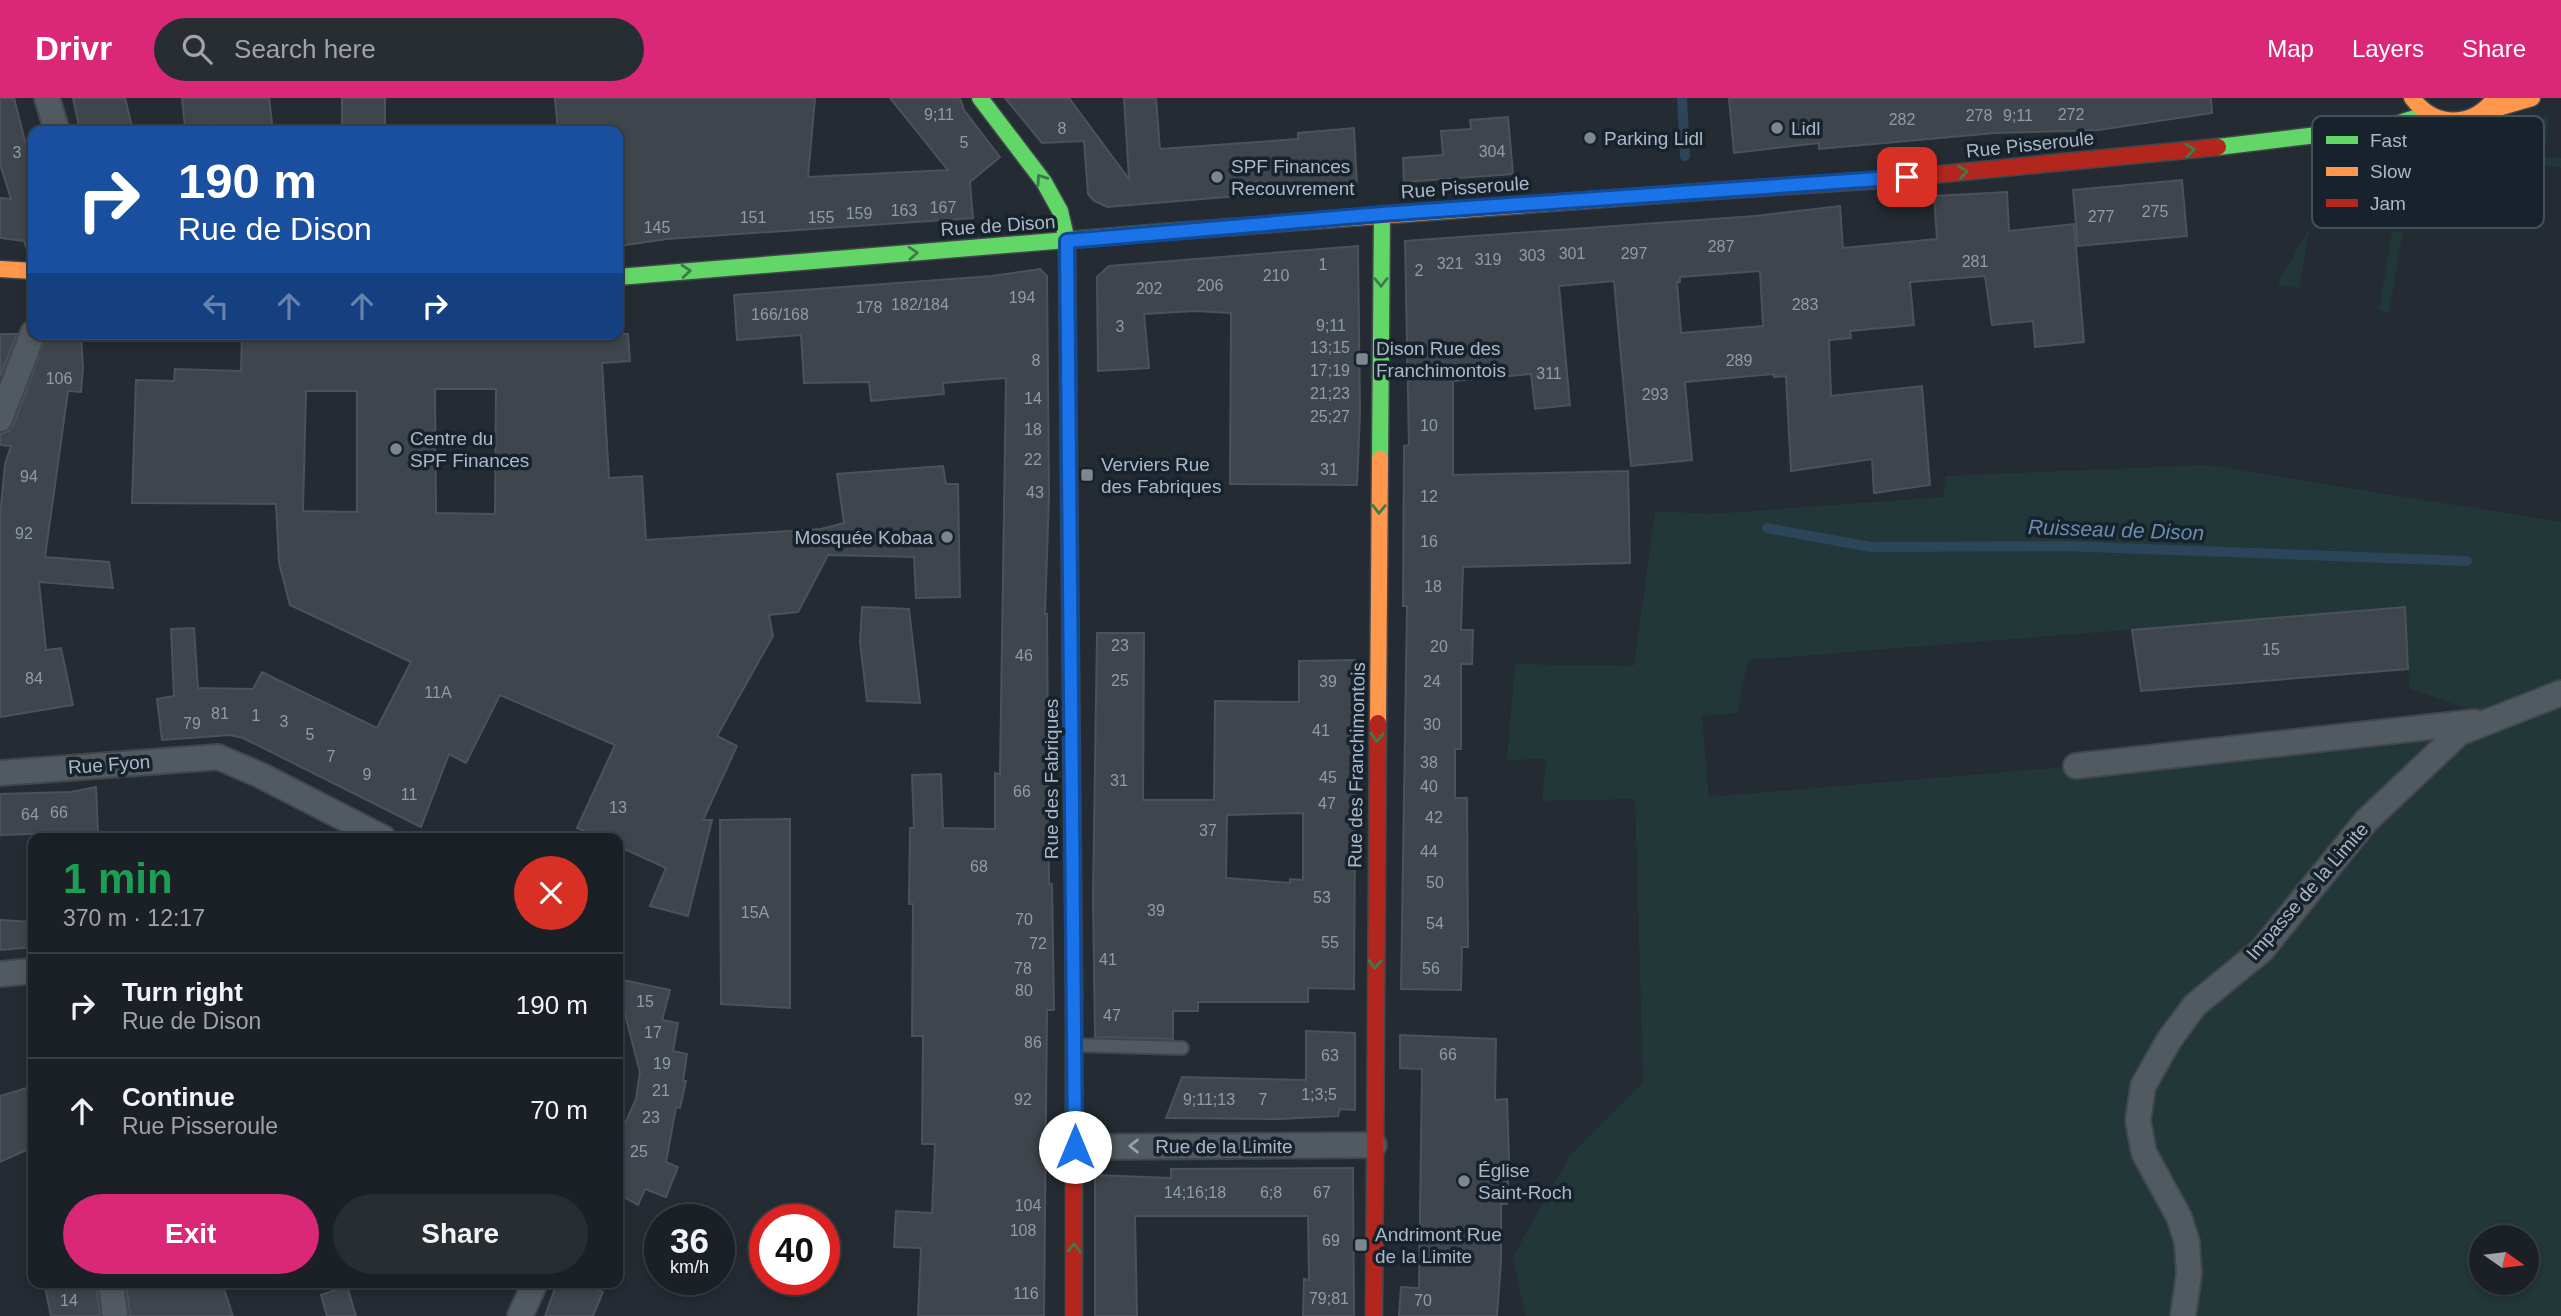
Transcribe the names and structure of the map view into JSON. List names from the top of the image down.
{
  "streets": {
    "street": [
      "Rue Pisseroule",
      "Rue de Dison",
      "Rue Fyon",
      "Rue des Franchimontois",
      "Rue des Fabriques",
      "Impasse de la Limite",
      "Rue de la Limite"
    ]
  },
  "crossings": [
    ["Rue Pisseroule", "Rue de Dison"],
    ["Rue Pisseroule", "Rue des Franchimontois"],
    ["Rue de Dison", "Rue des Franchimontois"],
    ["Rue de Dison", "Rue des Fabriques"],
    ["Rue des Franchimontois", "Rue de la Limite"],
    ["Rue des Fabriques", "Rue de la Limite"]
  ],
  "one_way": [
    "Rue Pisseroule",
    "Rue de Dison",
    "Rue des Franchimontois",
    "Rue de la Limite"
  ],
  "water": ["Ruisseau de Dison"],
  "places": {
    "other": [
      "Lidl",
      "Parking Lidl",
      "SPF Finances Recouvrement",
      "Centre du SPF Finances",
      "Mosquée Kobaa",
      "Église Saint-Roch"
    ],
    "transit": ["Dison Rue des Franchimontois", "Verviers Rue des Fabriques", "Andrimont Rue de la Limite"]
  },
  "house_numbers": [
    "9;11",
    "272",
    "278",
    "9;11",
    "282",
    "8",
    "5",
    "304",
    "3",
    "167",
    "163",
    "275",
    "159",
    "277",
    "151",
    "155",
    "145",
    "287",
    "301",
    "297",
    "303",
    "319",
    "281",
    "321",
    "1",
    "2",
    "210",
    "206",
    "202",
    "194",
    "182/184",
    "283",
    "178",
    "166/168",
    "9;11",
    "3",
    "13;15",
    "8",
    "289",
    "17;19",
    "311",
    "106",
    "21;23",
    "293",
    "14",
    "25;27",
    "10",
    "18",
    "22",
    "31",
    "94",
    "43",
    "12",
    "92",
    "16",
    "18",
    "23",
    "20",
    "15",
    "46",
    "84",
    "25",
    "39",
    "24",
    "11A",
    "81",
    "1",
    "3",
    "79",
    "30",
    "41",
    "5",
    "7",
    "38",
    "9",
    "45",
    "31",
    "40",
    "66",
    "11",
    "47",
    "13",
    "66",
    "64",
    "42",
    "37",
    "44",
    "68",
    "50",
    "53",
    "39",
    "15A",
    "70",
    "54",
    "55",
    "72",
    "41",
    "78",
    "56",
    "80",
    "15",
    "47",
    "17",
    "86",
    "66",
    "63",
    "19",
    "21",
    "1;3;5",
    "92",
    "9;11;13",
    "7",
    "23",
    "25",
    "14;16;18",
    "6;8",
    "67",
    "104",
    "108",
    "69",
    "116",
    "79;81",
    "14",
    "70"
  ],
  "legend": ["Fast", "Slow", "Jam"],
  "north": "right",
  "page": {
    "header": "Drivr",
    "search": "Search here",
    "nav": ["Map", "Layers", "Share"],
    "turn": ["190 m", "Rue de Dison"],
    "heading": ["1 min", "370 m · 12:17"],
    "list": [
      {
        "name": "Turn right",
        "note": "Rue de Dison",
        "value": "190 m"
      },
      {
        "name": "Continue",
        "note": "Rue Pisseroule",
        "value": "70 m"
      }
    ],
    "buttons": ["Exit", "Share"],
    "speed": "36 km/h",
    "limit": "40"
  }
}
